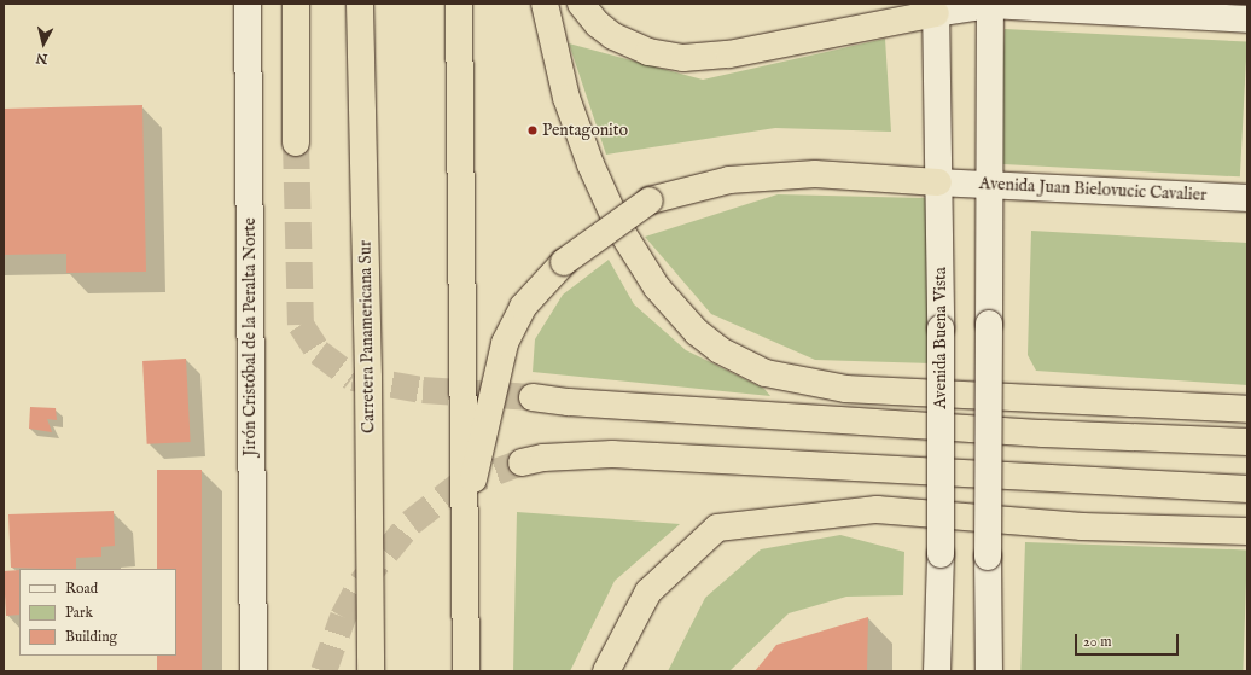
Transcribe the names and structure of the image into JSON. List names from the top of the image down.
{
  "streets": {
    "highway": ["Carretera Panamericana Sur"],
    "main road": ["Avenida Juan Bielovucic Cavalier", "Jirón Cristóbal de la Peralta Norte", "Avenida Buena Vista"]
  },
  "crossings": [
    ["Avenida Juan Bielovucic Cavalier", "Avenida Buena Vista"]
  ],
  "places": ["Pentagonito"],
  "legend": ["Road", "Park", "Building"],
  "scale_bar": "20 m",
  "north": "bottom"
}
